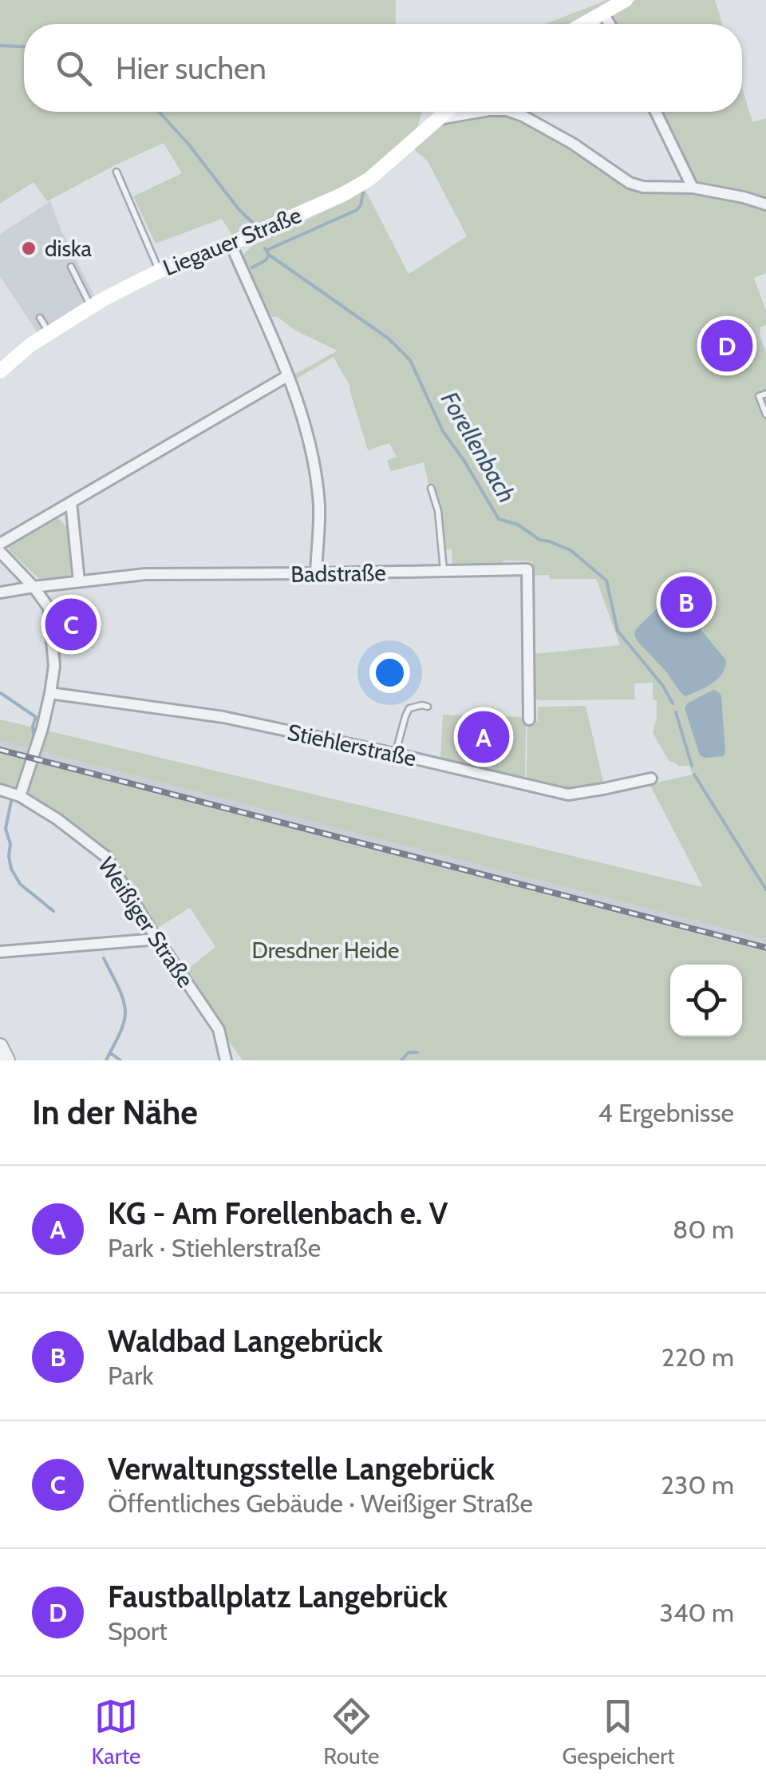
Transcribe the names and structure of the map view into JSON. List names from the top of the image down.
{
  "streets": {
    "main road": ["Liegauer Straße"],
    "street": ["Badstraße", "Stiehlerstraße", "Weißiger Straße"]
  },
  "water": ["Forellenbach"],
  "parks": ["Dresdner Heide"],
  "places": ["diska"],
  "page": {
    "search": "Hier suchen",
    "pins": [
      "D",
      "B",
      "C",
      "A"
    ],
    "heading": ["In der Nähe", "4 Ergebnisse"],
    "list": [
      {
        "mark": "A",
        "name": "KG - Am Forellenbach e. V",
        "note": "Park · Stiehlerstraße",
        "value": "80 m"
      },
      {
        "mark": "B",
        "name": "Waldbad Langebrück",
        "note": "Park",
        "value": "220 m"
      },
      {
        "mark": "C",
        "name": "Verwaltungsstelle Langebrück",
        "note": "Öffentliches Gebäude · Weißiger Straße",
        "value": "230 m"
      },
      {
        "mark": "D",
        "name": "Faustballplatz Langebrück",
        "note": "Sport",
        "value": "340 m"
      }
    ],
    "nav": ["Karte", "Route", "Gespeichert"]
  }
}
